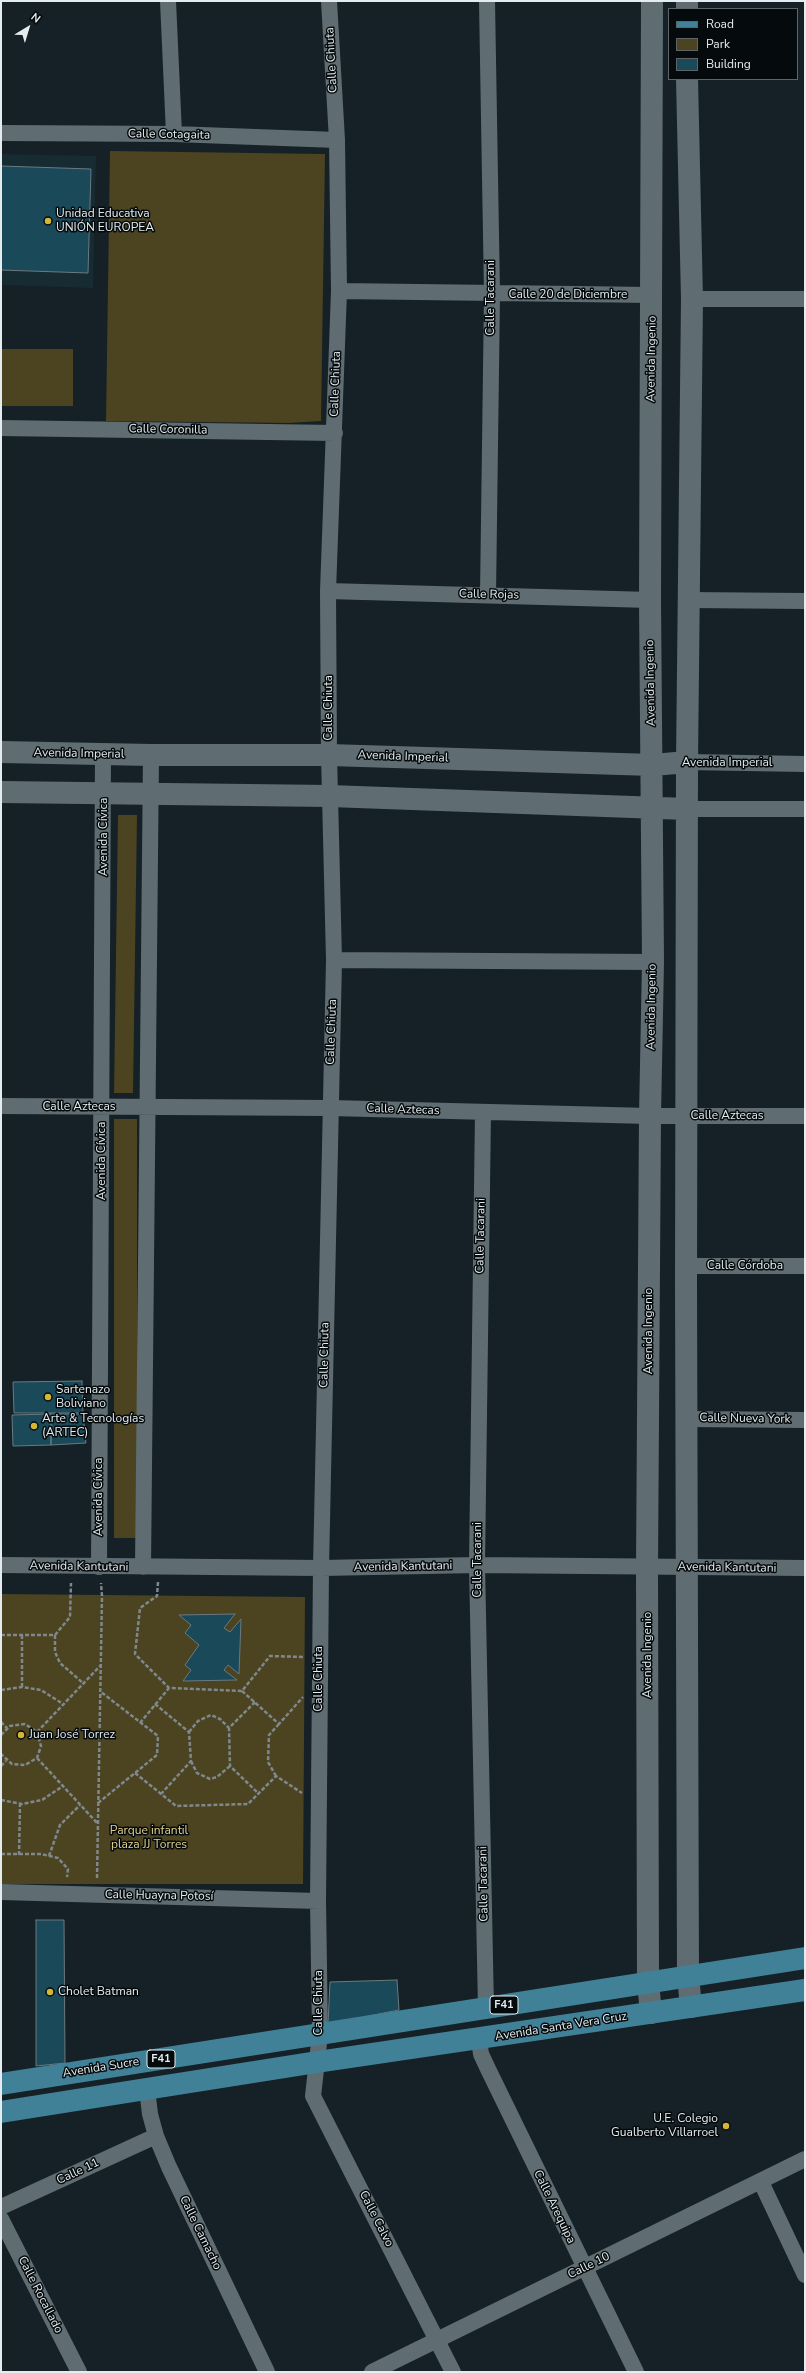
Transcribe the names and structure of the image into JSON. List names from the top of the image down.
{
  "streets": {
    "main road": ["F41", "Avenida Santa Vera Cruz", "Avenida Sucre"],
    "street": [
      "Calle Chiuta",
      "Calle Cotagaita",
      "Calle 20 de Diciembre",
      "Calle Tacarani",
      "Avenida Ingenio",
      "Calle Coronilla",
      "Calle Rojas",
      "Avenida Imperial",
      "Avenida Cívica",
      "Calle Aztecas",
      "Calle Córdoba",
      "Calle Nueva York",
      "Avenida Kantutani",
      "Calle Huayna Potosí",
      "Calle 11",
      "Calle Arequipa",
      "Calle Calvo",
      "Calle Camacho",
      "Calle 10",
      "Calle Rocallado"
    ]
  },
  "crossings": [
    ["Calle Chiuta", "Calle Cotagaita"],
    ["Calle Chiuta", "Calle 20 de Diciembre"],
    ["Calle Chiuta", "Calle Coronilla"],
    ["Calle Chiuta", "Calle Rojas"],
    ["Calle Chiuta", "Avenida Imperial"],
    ["Calle Chiuta", "Calle Aztecas"],
    ["Calle Chiuta", "Avenida Kantutani"],
    ["Calle Chiuta", "Calle Huayna Potosí"],
    ["Calle Chiuta", "F41"],
    ["Calle Chiuta", "Avenida Santa Vera Cruz"],
    ["Calle Chiuta", "Avenida Sucre"],
    ["Calle Chiuta", "Calle Calvo"],
    ["Calle 20 de Diciembre", "Calle Tacarani"],
    ["Calle 20 de Diciembre", "Avenida Ingenio"],
    ["Calle Tacarani", "Calle Rojas"],
    ["Calle Tacarani", "Calle Aztecas"],
    ["Calle Tacarani", "Avenida Kantutani"],
    ["Calle Tacarani", "F41"],
    ["Avenida Ingenio", "Calle Rojas"],
    ["Avenida Ingenio", "Avenida Imperial"],
    ["Avenida Ingenio", "Calle Aztecas"],
    ["Avenida Ingenio", "Avenida Kantutani"],
    ["Avenida Ingenio", "F41"],
    ["Avenida Ingenio", "Avenida Santa Vera Cruz"],
    ["Avenida Imperial", "Avenida Cívica"],
    ["Avenida Cívica", "Calle Aztecas"],
    ["Avenida Cívica", "Avenida Kantutani"],
    ["F41", "Avenida Santa Vera Cruz"],
    ["F41", "Avenida Sucre"],
    ["F41", "Calle Calvo"],
    ["F41", "Calle Camacho"],
    ["Avenida Santa Vera Cruz", "Calle Arequipa"],
    ["Avenida Santa Vera Cruz", "Calle Calvo"],
    ["Calle 11", "Calle Camacho"],
    ["Calle Arequipa", "Calle 10"],
    ["Calle Calvo", "Calle 10"]
  ],
  "parks": ["Parque infantil plaza JJ Torres"],
  "places": [
    "Unidad Educativa UNIÓN EUROPEA",
    "Sartenazo Boliviano",
    "Arte & Tecnologías (ARTEC)",
    "Juan José Torrez",
    "Cholet Batman",
    "U.E. Colegio Gualberto Villarroel"
  ],
  "legend": ["Road", "Park", "Building"],
  "north": "top right"
}
